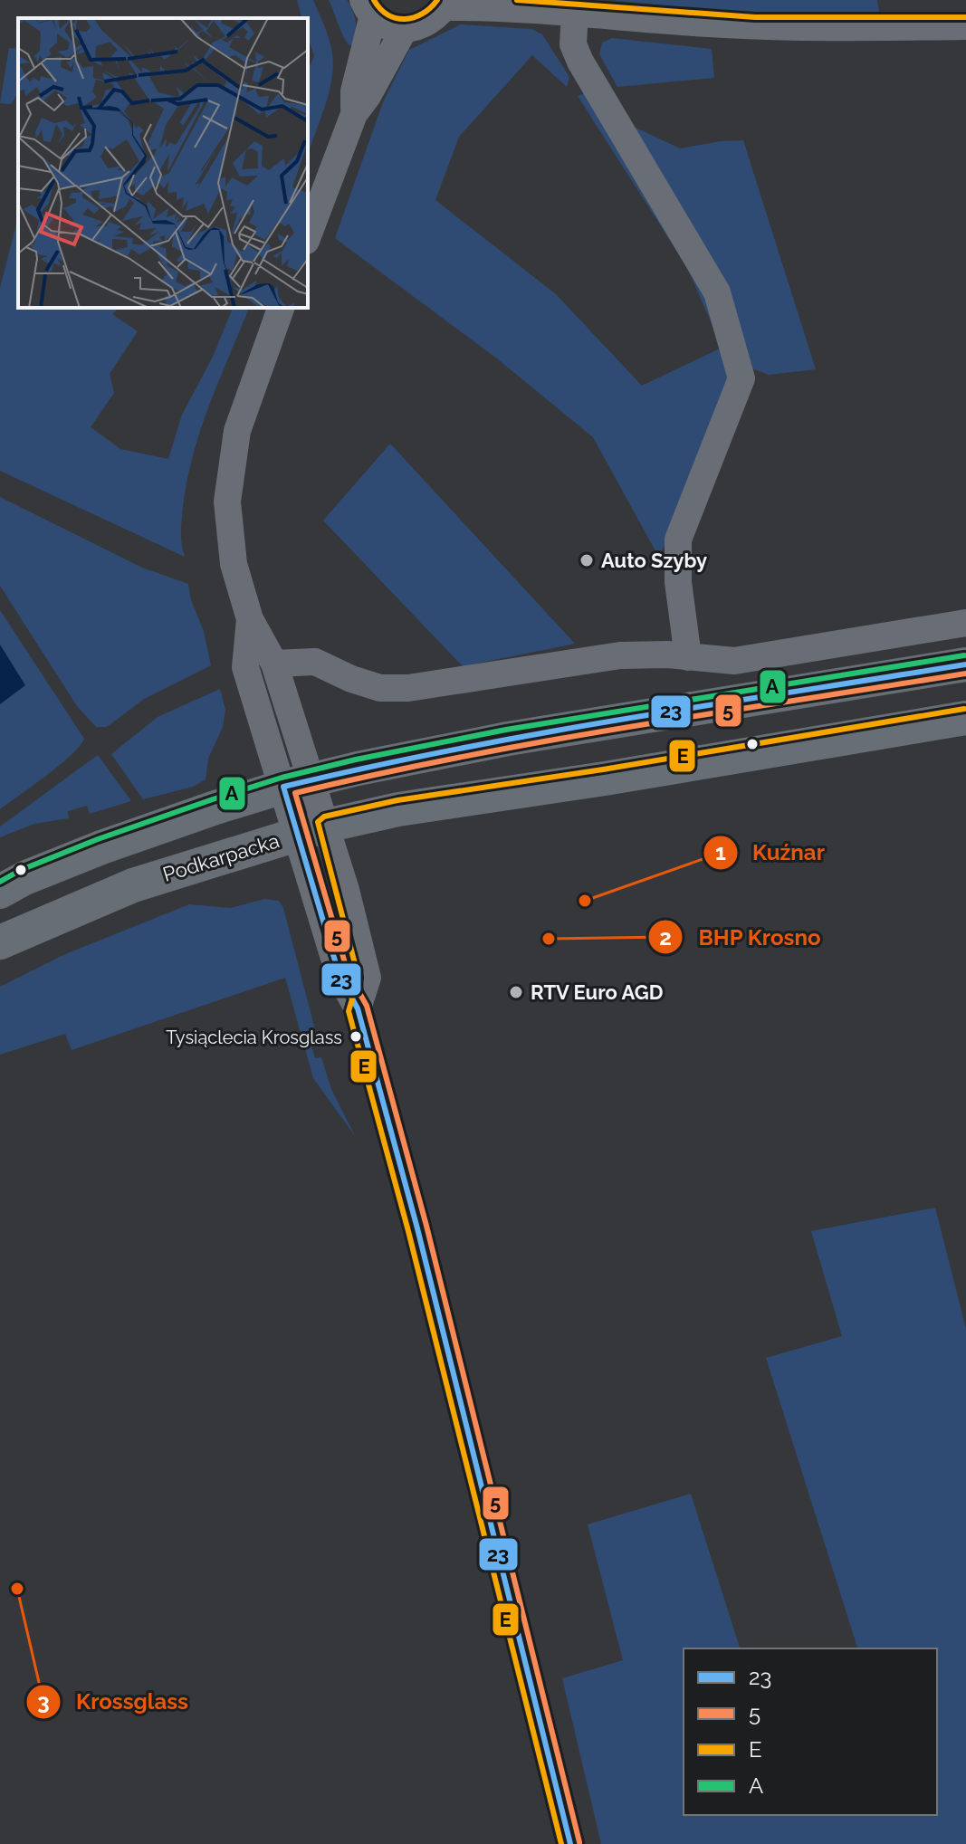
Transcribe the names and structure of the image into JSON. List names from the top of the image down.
{
  "streets": {
    "main road": ["Podkarpacka"]
  },
  "places": [
    "Auto Szyby",
    "Kuźnar",
    "BHP Krosno",
    "RTV Euro AGD",
    "Tysiąclecia Krosglass",
    "Krossglass"
  ],
  "lines": [
    "transit line E",
    "transit line A",
    "transit line 23",
    "transit line 5"
  ],
  "legend": [
    "23",
    "5",
    "E",
    "A"
  ]
}
